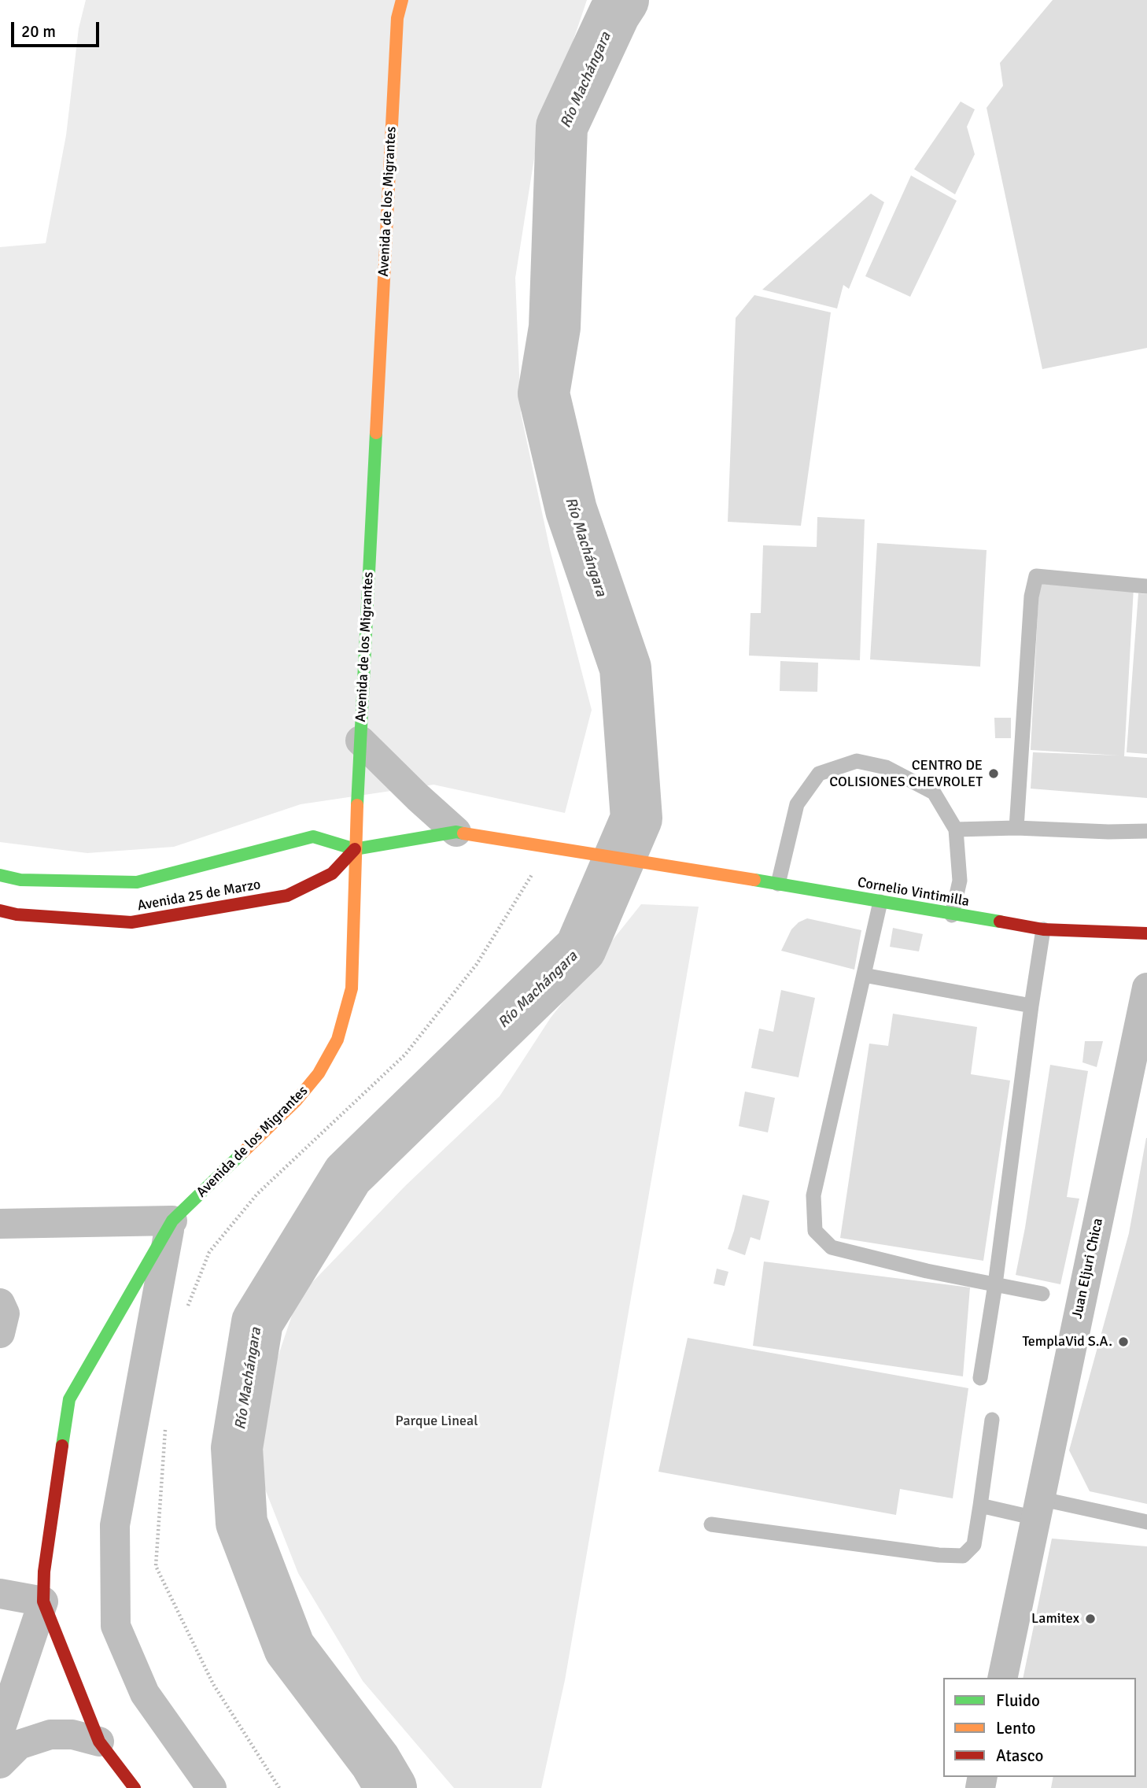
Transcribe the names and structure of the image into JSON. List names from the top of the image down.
{
  "streets": {
    "street": [
      "Avenida de los Migrantes",
      "Cornelio Vintimilla",
      "Avenida 25 de Marzo",
      "Juan Eljuri Chica"
    ]
  },
  "crossings": [
    ["Avenida de los Migrantes", "Avenida 25 de Marzo"],
    ["Cornelio Vintimilla", "Avenida 25 de Marzo"]
  ],
  "water": ["Río Machángara"],
  "parks": ["Parque Lineal"],
  "places": ["CENTRO DE COLISIONES CHEVROLET", "TemplaVid S.A.", "Lamitex"],
  "legend": ["Fluido", "Lento", "Atasco"],
  "scale_bar": "20 m"
}
